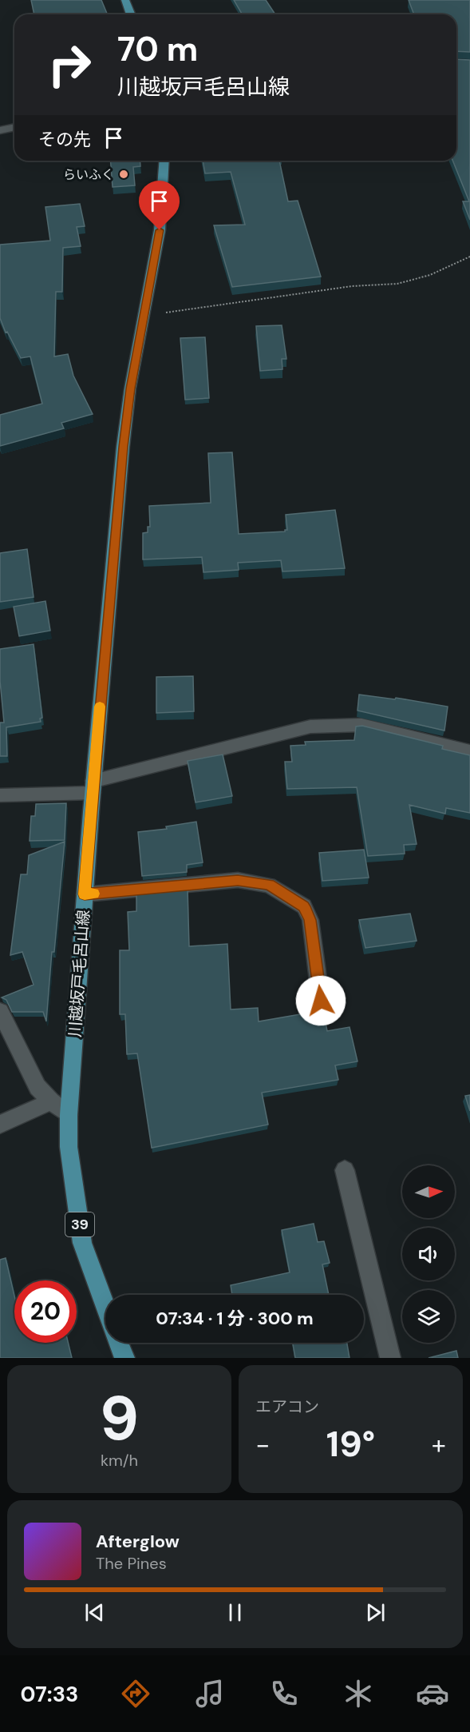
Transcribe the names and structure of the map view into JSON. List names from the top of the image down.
{
  "streets": {
    "main road": ["川越坂戸毛呂山線", "39"]
  },
  "places": ["らいふく"],
  "north": "right",
  "page": {
    "turn": ["70 m", "川越坂戸毛呂山線"],
    "then": "その先",
    "limit": "20",
    "trip": "07:34 · 1 分 · 300 m",
    "tile": [
      ["9", "km/h"],
      "エアコン"
    ],
    "heat": ["−", "19°", "+"],
    "song": ["Afterglow", "The Pines"],
    "tabs": "07:33"
  }
}
